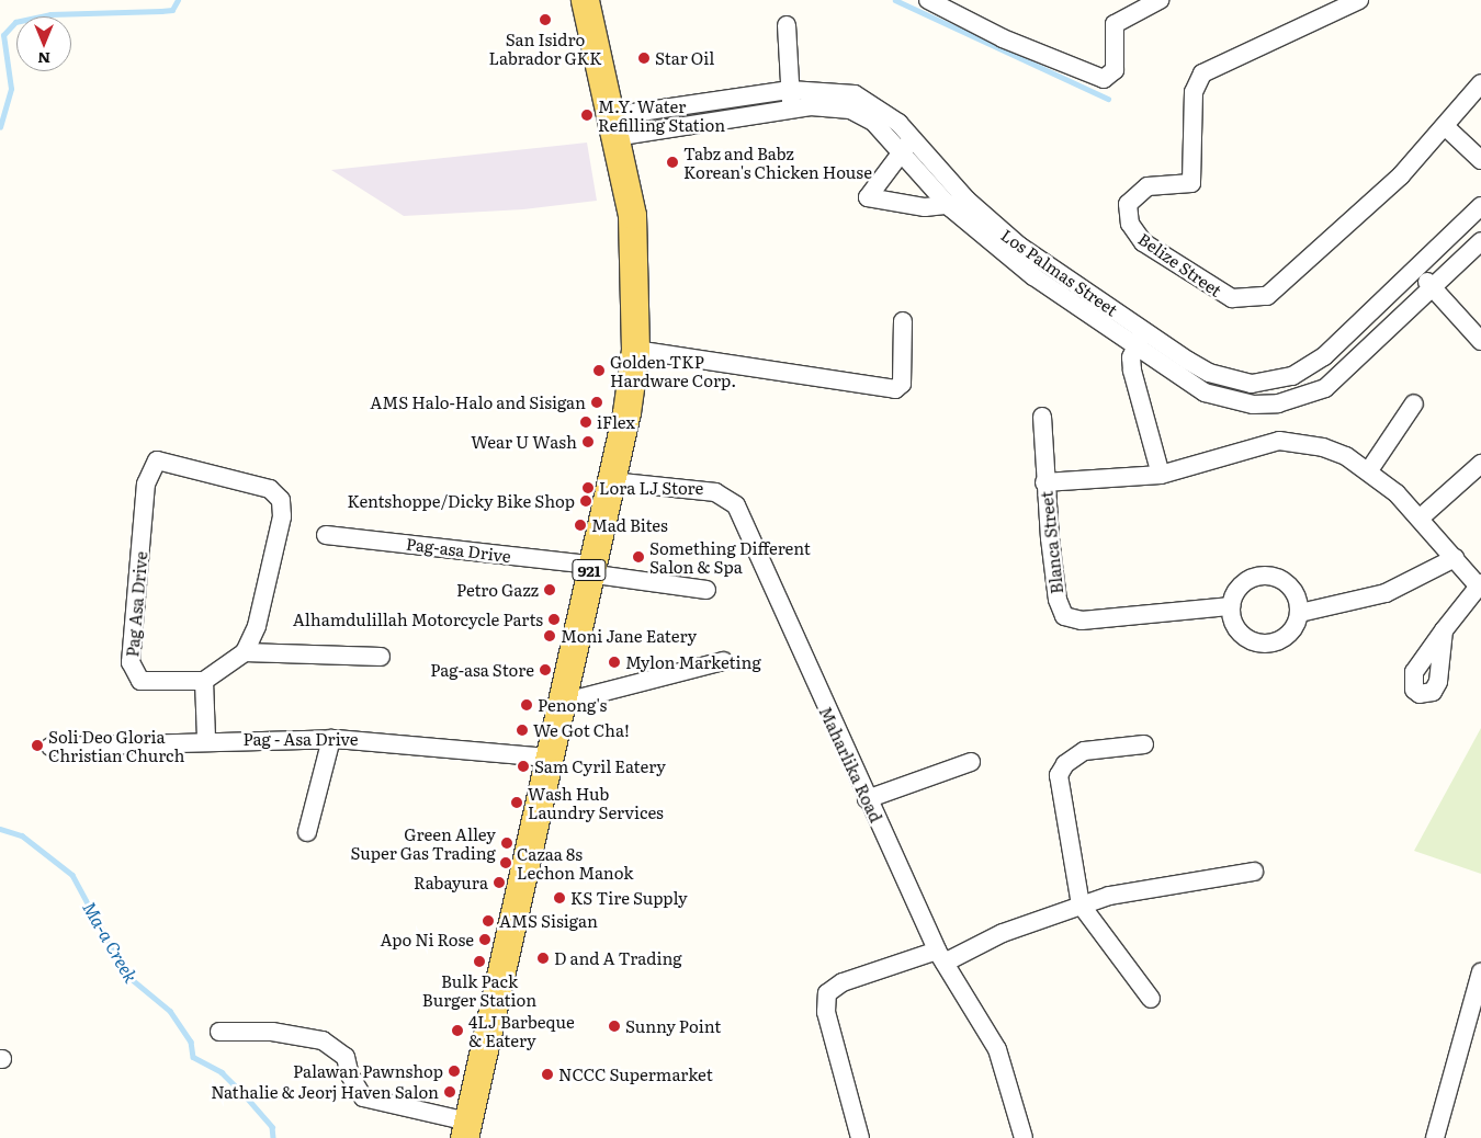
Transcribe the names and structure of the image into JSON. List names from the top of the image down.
{
  "streets": {
    "main road": ["921"],
    "street": [
      "Belize Street",
      "Los Palmas Street",
      "Blanca Street",
      "Pag-asa Drive",
      "Pag Asa Drive",
      "Pag - Asa Drive",
      "Maharlika Road"
    ]
  },
  "crossings": [
    ["Los Palmas Street", "921"],
    ["Pag-asa Drive", "921"],
    ["921", "Pag - Asa Drive"],
    ["921", "Maharlika Road"]
  ],
  "water": ["Ma-a Creek"],
  "places": [
    "San Isidro Labrador GKK",
    "Star Oil",
    "M.Y. Water Refilling Station",
    "Tabz and Babz Korean's Chicken House",
    "Golden TKP Hardware Corp.",
    "AMS Halo-Halo and Sisigan",
    "iFlex",
    "Wear U Wash",
    "Lora LJ Store",
    "Kentshoppe/Dicky Bike Shop",
    "Mad Bites",
    "Something Different Salon & Spa",
    "Petro Gazz",
    "Alhamdulillah Motorcycle Parts",
    "Moni Jane Eatery",
    "Mylon Marketing",
    "Pag-asa Store",
    "Penong's",
    "We Got Cha!",
    "Soli Deo Gloria Christian Church",
    "Sam Cyril Eatery",
    "Wash Hub Laundry Services",
    "Green Alley Super Gas Trading",
    "Cazaa 8s Lechon Manok",
    "Rabayura",
    "KS Tire Supply",
    "AMS Sisigan",
    "Apo Ni Rose",
    "D and A Trading",
    "Bulk Pack Burger Station",
    "Sunny Point",
    "4LJ Barbeque & Eatery",
    "Palawan Pawnshop",
    "NCCC Supermarket",
    "Nathalie & Jeorj Haven Salon"
  ],
  "north": "bottom"
}
